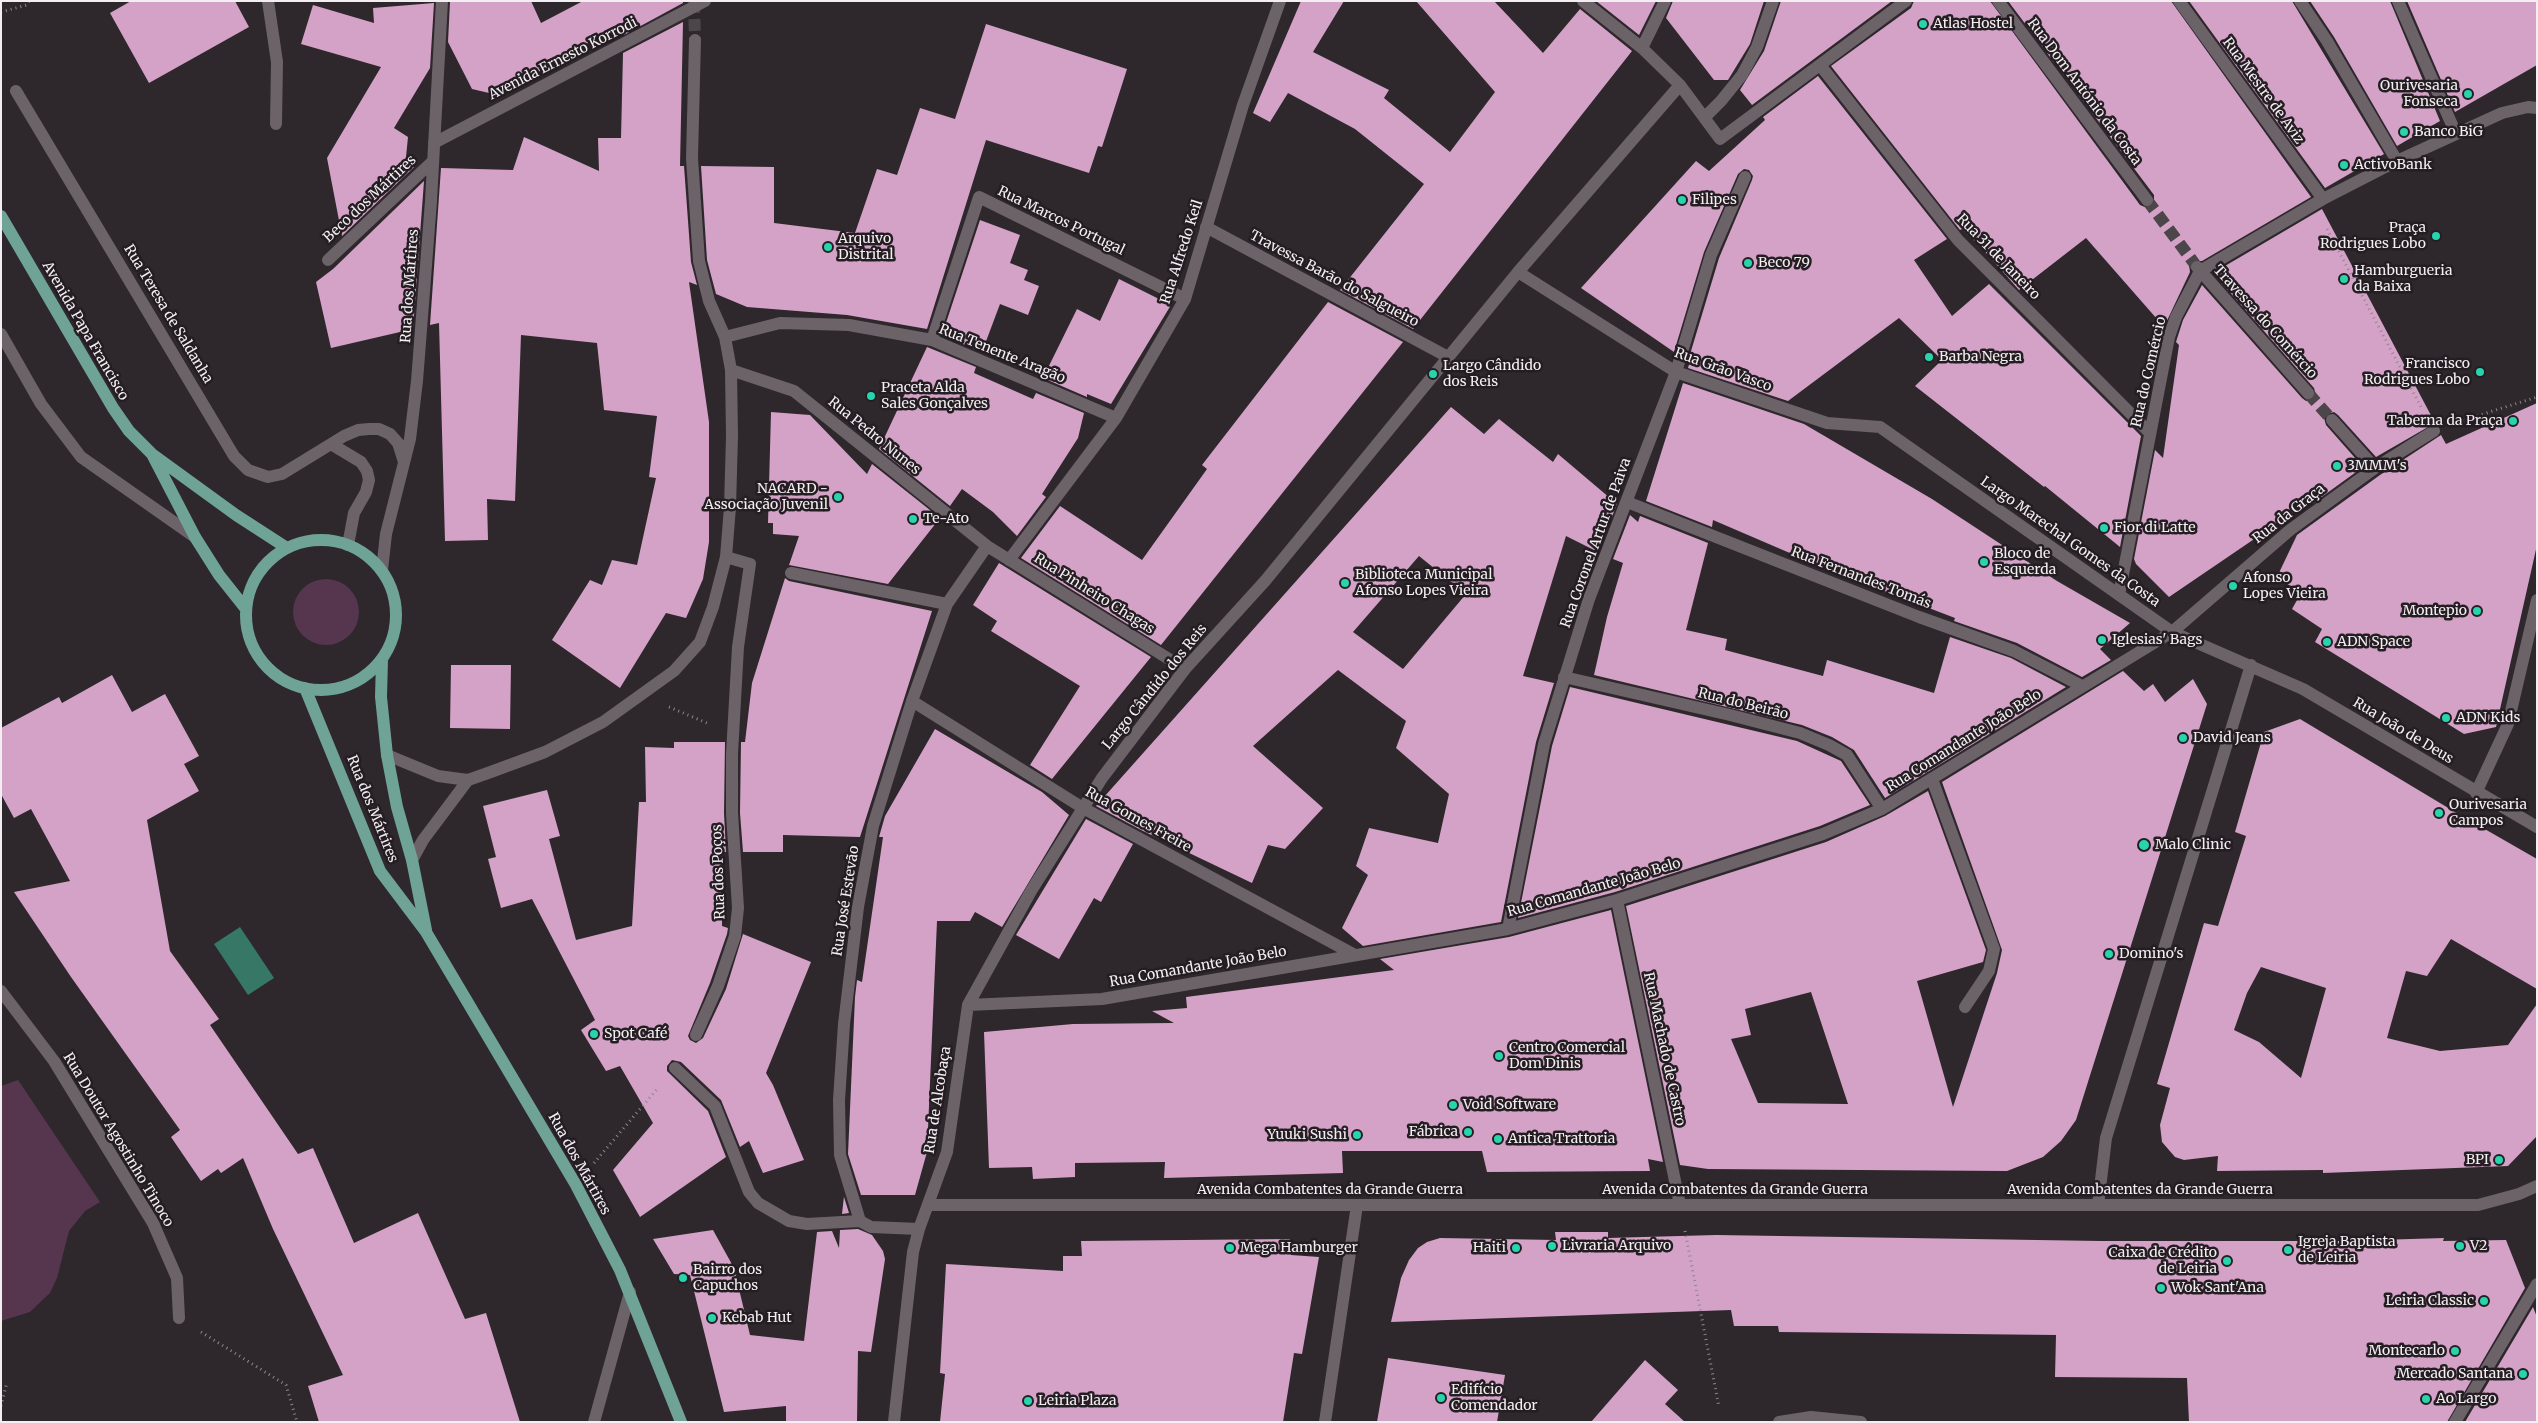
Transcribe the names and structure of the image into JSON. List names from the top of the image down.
{
  "streets": {
    "main road": ["Rua dos Mártires", "Avenida Papa Francisco"],
    "street": [
      "Avenida Ernesto Korrodi",
      "Rua Mestre de Aviz",
      "Rua Dom António da Costa",
      "Beco dos Mártires",
      "Rua Marcos Portugal",
      "Rua Alfredo Keil",
      "Rua 31 de Janeiro",
      "Travessa Barão do Salgueiro",
      "Rua Teresa de Saldanha",
      "Travessa do Comércio",
      "Rua Tenente Aragão",
      "Rua Grão Vasco",
      "Rua do Comércio",
      "Rua Pedro Nunes",
      "Rua da Graça",
      "Largo Marechal Gomes da Costa",
      "Rua Coronel Artur de Paiva",
      "Rua Fernandes Tomás",
      "Rua Pinheiro Chagas",
      "Largo Cândido dos Reis",
      "Rua do Beirão",
      "Rua João de Deus",
      "Rua Comandante João Belo",
      "Rua Gomes Freire",
      "Rua dos Poços",
      "Rua José Estevão",
      "Rua Machado de Castro",
      "Rua de Alcobaça",
      "Rua Doutor Agostinho Tinoco",
      "Avenida Combatentes da Grande Guerra"
    ]
  },
  "crossings": [
    ["Avenida Ernesto Korrodi", "Rua dos Mártires"],
    ["Beco dos Mártires", "Rua dos Mártires"],
    ["Rua Marcos Portugal", "Rua Alfredo Keil"],
    ["Rua Marcos Portugal", "Rua Tenente Aragão"],
    ["Rua Alfredo Keil", "Travessa Barão do Salgueiro"],
    ["Rua Alfredo Keil", "Rua Tenente Aragão"],
    ["Rua Alfredo Keil", "Rua Pinheiro Chagas"],
    ["Rua 31 de Janeiro", "Rua do Comércio"],
    ["Travessa Barão do Salgueiro", "Largo Cândido dos Reis"],
    ["Rua dos Mártires", "Rua Teresa de Saldanha"],
    ["Rua dos Mártires", "Avenida Papa Francisco"],
    ["Travessa do Comércio", "Rua do Comércio"],
    ["Rua Grão Vasco", "Largo Marechal Gomes da Costa"],
    ["Rua Grão Vasco", "Rua Coronel Artur de Paiva"],
    ["Rua Grão Vasco", "Largo Cândido dos Reis"],
    ["Rua do Comércio", "Largo Marechal Gomes da Costa"],
    ["Rua Pedro Nunes", "Rua Pinheiro Chagas"],
    ["Rua Pedro Nunes", "Rua José Estevão"],
    ["Rua da Graça", "Largo Marechal Gomes da Costa"],
    ["Rua da Graça", "Rua Comandante João Belo"],
    ["Largo Marechal Gomes da Costa", "Rua João de Deus"],
    ["Largo Marechal Gomes da Costa", "Rua Comandante João Belo"],
    ["Rua Coronel Artur de Paiva", "Rua Fernandes Tomás"],
    ["Rua Coronel Artur de Paiva", "Rua do Beirão"],
    ["Rua Coronel Artur de Paiva", "Rua Comandante João Belo"],
    ["Rua Fernandes Tomás", "Rua Comandante João Belo"],
    ["Rua Pinheiro Chagas", "Largo Cândido dos Reis"],
    ["Rua Pinheiro Chagas", "Rua José Estevão"],
    ["Largo Cândido dos Reis", "Rua Gomes Freire"],
    ["Largo Cândido dos Reis", "Rua de Alcobaça"],
    ["Rua do Beirão", "Rua Comandante João Belo"],
    ["Rua Comandante João Belo", "Rua Gomes Freire"],
    ["Rua Comandante João Belo", "Rua Machado de Castro"],
    ["Rua Comandante João Belo", "Rua de Alcobaça"],
    ["Rua Gomes Freire", "Rua José Estevão"],
    ["Rua Gomes Freire", "Rua de Alcobaça"],
    ["Rua Machado de Castro", "Avenida Combatentes da Grande Guerra"],
    ["Rua de Alcobaça", "Avenida Combatentes da Grande Guerra"]
  ],
  "places": [
    "Atlas Hostel",
    "Ourivesaria Fonseca",
    "Banco BiG",
    "ActivoBank",
    "Filipes",
    "Praça Rodrigues Lobo",
    "Arquivo Distrital",
    "Beco 79",
    "Hamburgueria da Baixa",
    "Barba Negra",
    "Francisco Rodrigues Lobo",
    "Largo Cândido dos Reis",
    "Praceta Alda Sales Gonçalves",
    "Taberna da Praça",
    "3MMM's",
    "NACARD - Associação Juvenil",
    "Te-Ato",
    "Fior di Latte",
    "Bloco de Esquerda",
    "Biblioteca Municipal Afonso Lopes Vieira",
    "Afonso Lopes Vieira",
    "Montepio",
    "Iglesias' Bags",
    "ADN Space",
    "ADN Kids",
    "David Jeans",
    "Ourivesaria Campos",
    "Malo Clinic",
    "Domino's",
    "Spot Café",
    "Centro Comercial Dom Dinis",
    "Void Software",
    "Fábrica",
    "Yuuki Sushi",
    "Antica Trattoria",
    "BPI",
    "Livraria Arquivo",
    "V2",
    "Mega Hamburger",
    "Haiti",
    "Igreja Baptista de Leiria",
    "Caixa de Crédito de Leiria",
    "Bairro dos Capuchos",
    "Wok Sant'Ana",
    "Leiria Classic",
    "Kebab Hut",
    "Montecarlo",
    "Mercado Santana",
    "Edifício Comendador",
    "Ao Largo",
    "Leiria Plaza"
  ]
}
